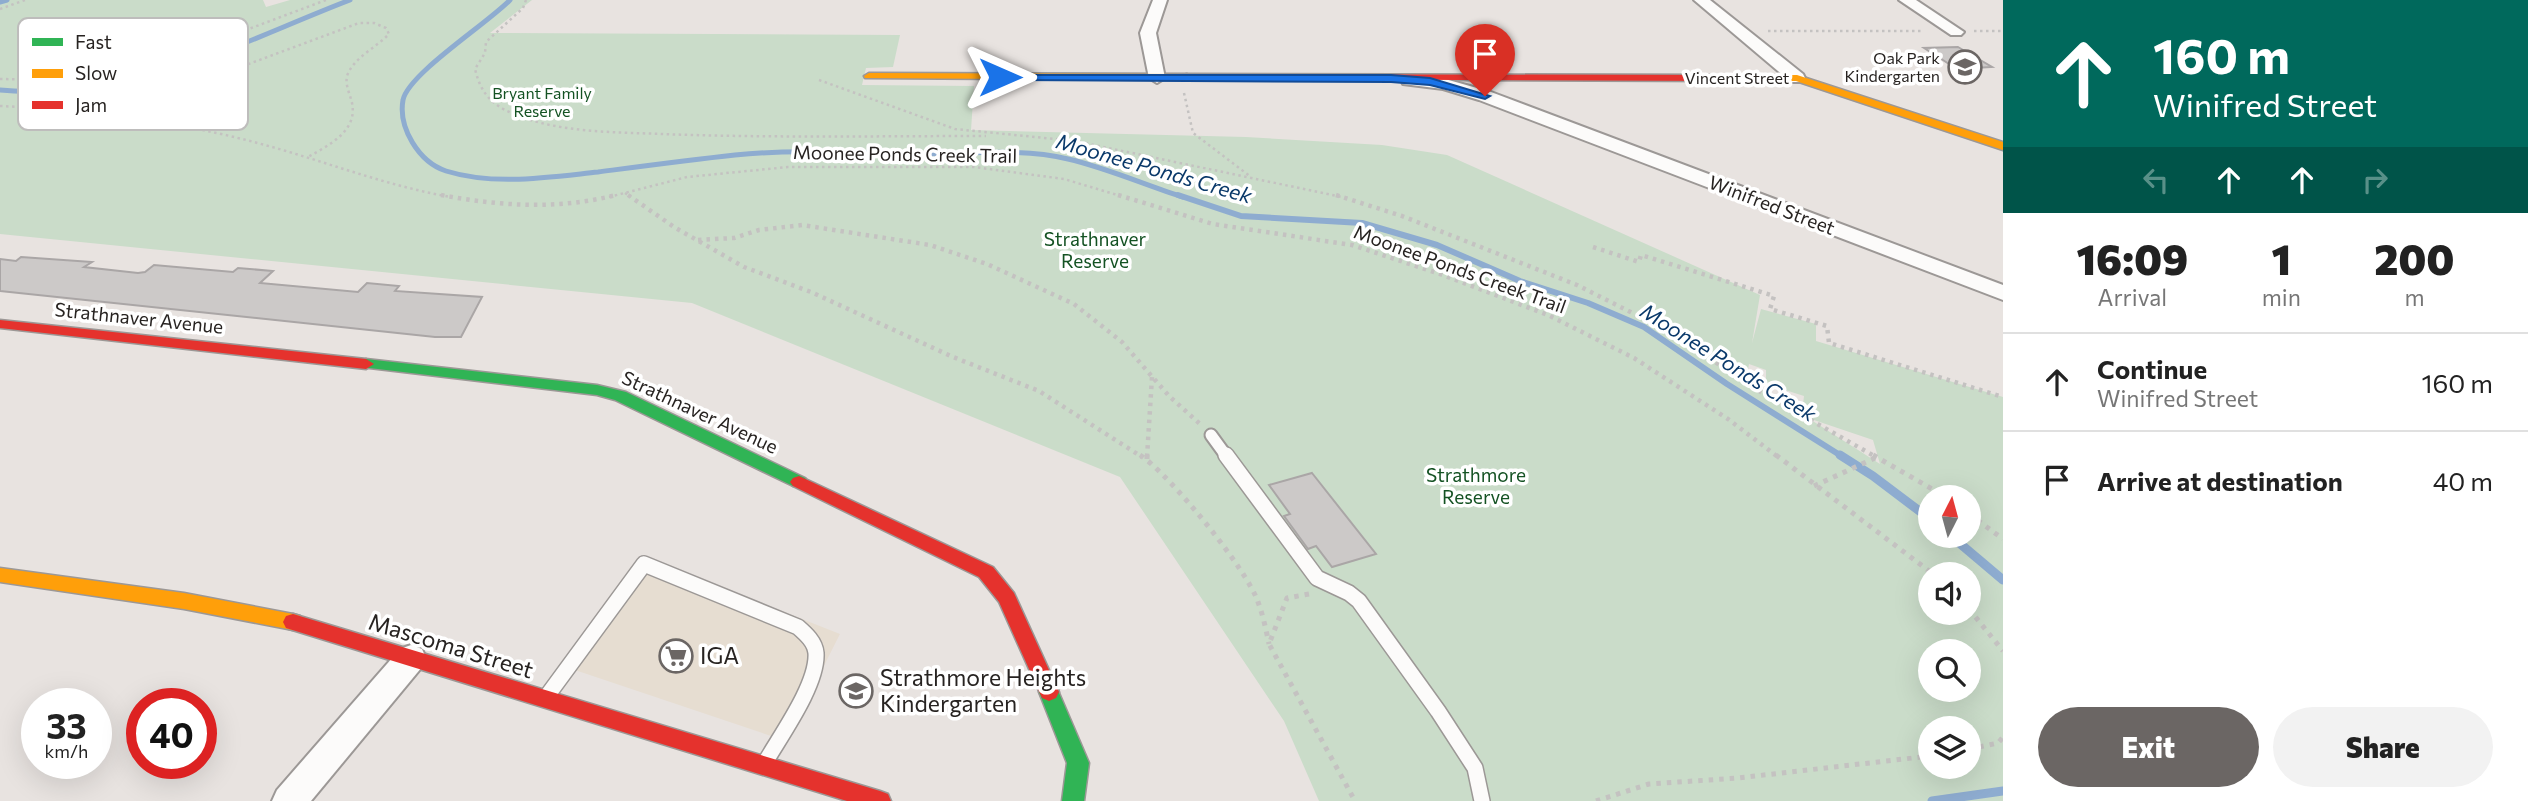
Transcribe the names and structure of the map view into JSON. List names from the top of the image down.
{
  "streets": {
    "street": [
      "Vincent Street",
      "Winifred Street",
      "Strathnaver Avenue",
      "Mascoma Street"
    ],
    "path": ["Moonee Ponds Creek Trail"]
  },
  "crossings": [
    ["Vincent Street", "Winifred Street"]
  ],
  "water": ["Moonee Ponds Creek"],
  "parks": ["Bryant Family Reserve", "Strathnaver Reserve", "Strathmore Reserve"],
  "places": {
    "school or university": ["Oak Park Kindergarten", "Strathmore Heights Kindergarten"],
    "supermarket": ["IGA"]
  },
  "legend": ["Fast", "Slow", "Jam"],
  "north": "top",
  "page": {
    "turn": ["160 m", "Winifred Street"],
    "eta": [
      "16:09",
      "Arrival",
      "1",
      "min",
      "200",
      "m"
    ],
    "list": [
      {
        "name": "Continue",
        "note": "Winifred Street",
        "value": "160 m"
      },
      {
        "name": "Arrive at destination",
        "value": "40 m"
      }
    ],
    "speed": "33 km/h",
    "limit": "40",
    "buttons": ["Exit", "Share"]
  }
}
